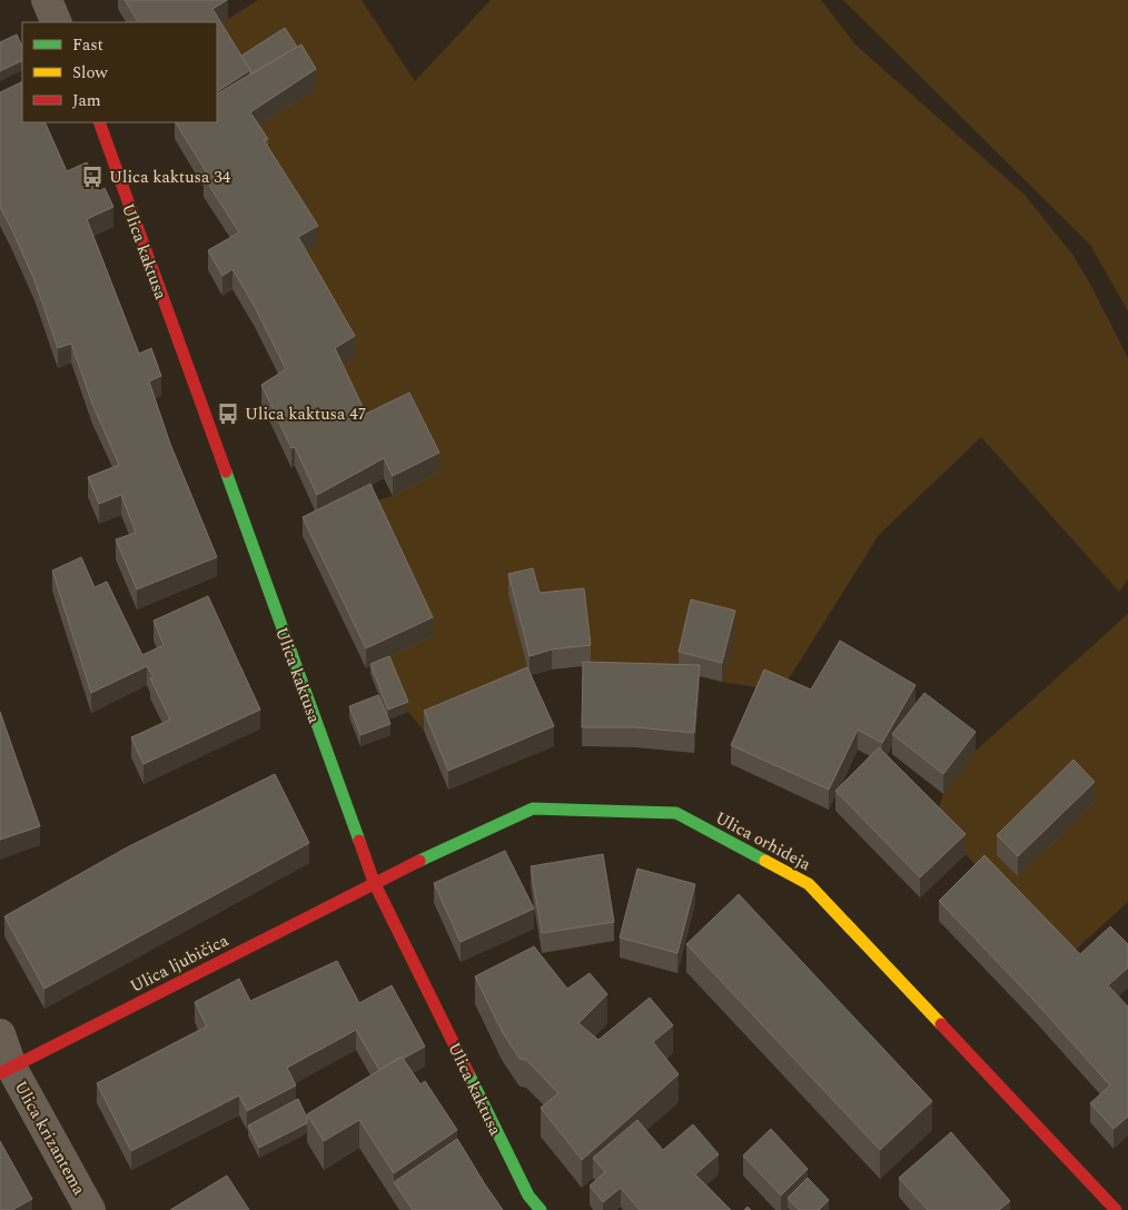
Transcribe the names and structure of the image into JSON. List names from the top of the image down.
{
  "streets": {
    "street": [
      "Ulica kaktusa",
      "Ulica orhideja",
      "Ulica ljubičica",
      "Ulica krizantema"
    ]
  },
  "crossings": [
    ["Ulica kaktusa", "Ulica orhideja"],
    ["Ulica kaktusa", "Ulica ljubičica"],
    ["Ulica orhideja", "Ulica ljubičica"],
    ["Ulica ljubičica", "Ulica krizantema"]
  ],
  "places": {
    "bus stop": ["Ulica kaktusa 34", "Ulica kaktusa 47"]
  },
  "legend": ["Fast", "Slow", "Jam"]
}
